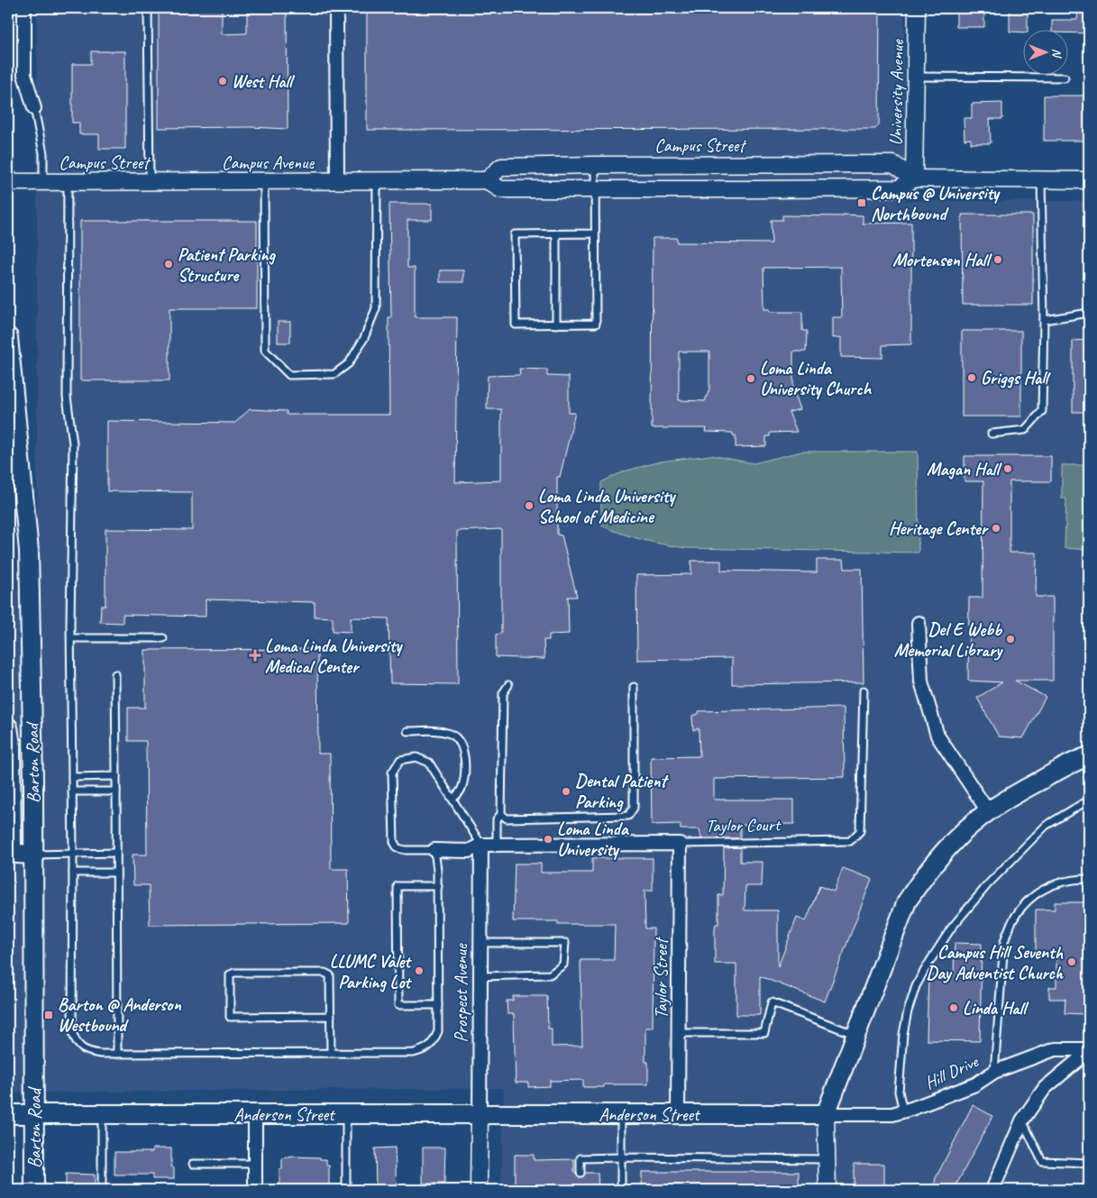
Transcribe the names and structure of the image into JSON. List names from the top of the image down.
{
  "streets": {
    "main road": ["Barton Road", "Anderson Street"],
    "street": [
      "University Avenue",
      "Campus Street",
      "Campus Avenue",
      "Taylor Court",
      "Taylor Street",
      "Prospect Avenue",
      "Hill Drive"
    ]
  },
  "crossings": [
    ["University Avenue", "Campus Street"],
    ["Campus Street", "Campus Avenue"],
    ["Barton Road", "Anderson Street"],
    ["Taylor Court", "Taylor Street"],
    ["Taylor Court", "Prospect Avenue"],
    ["Taylor Street", "Anderson Street"],
    ["Prospect Avenue", "Anderson Street"],
    ["Hill Drive", "Anderson Street"]
  ],
  "places": {
    "other": [
      "West Hall",
      "Mortensen Hall",
      "Patient Parking Structure",
      "Griggs Hall",
      "Loma Linda University Church",
      "Magan Hall",
      "Loma Linda University School of Medicine",
      "Heritage Center",
      "Del E Webb Memorial Library",
      "Dental Patient Parking",
      "Loma Linda University",
      "Campus Hill Seventh Day Adventist Church",
      "LLUMC Valet Parking Lot",
      "Linda Hall"
    ],
    "transit": ["Campus @ University Northbound", "Barton @ Anderson Westbound"],
    "health": ["Loma Linda University Medical Center"]
  },
  "north": "right"
}
